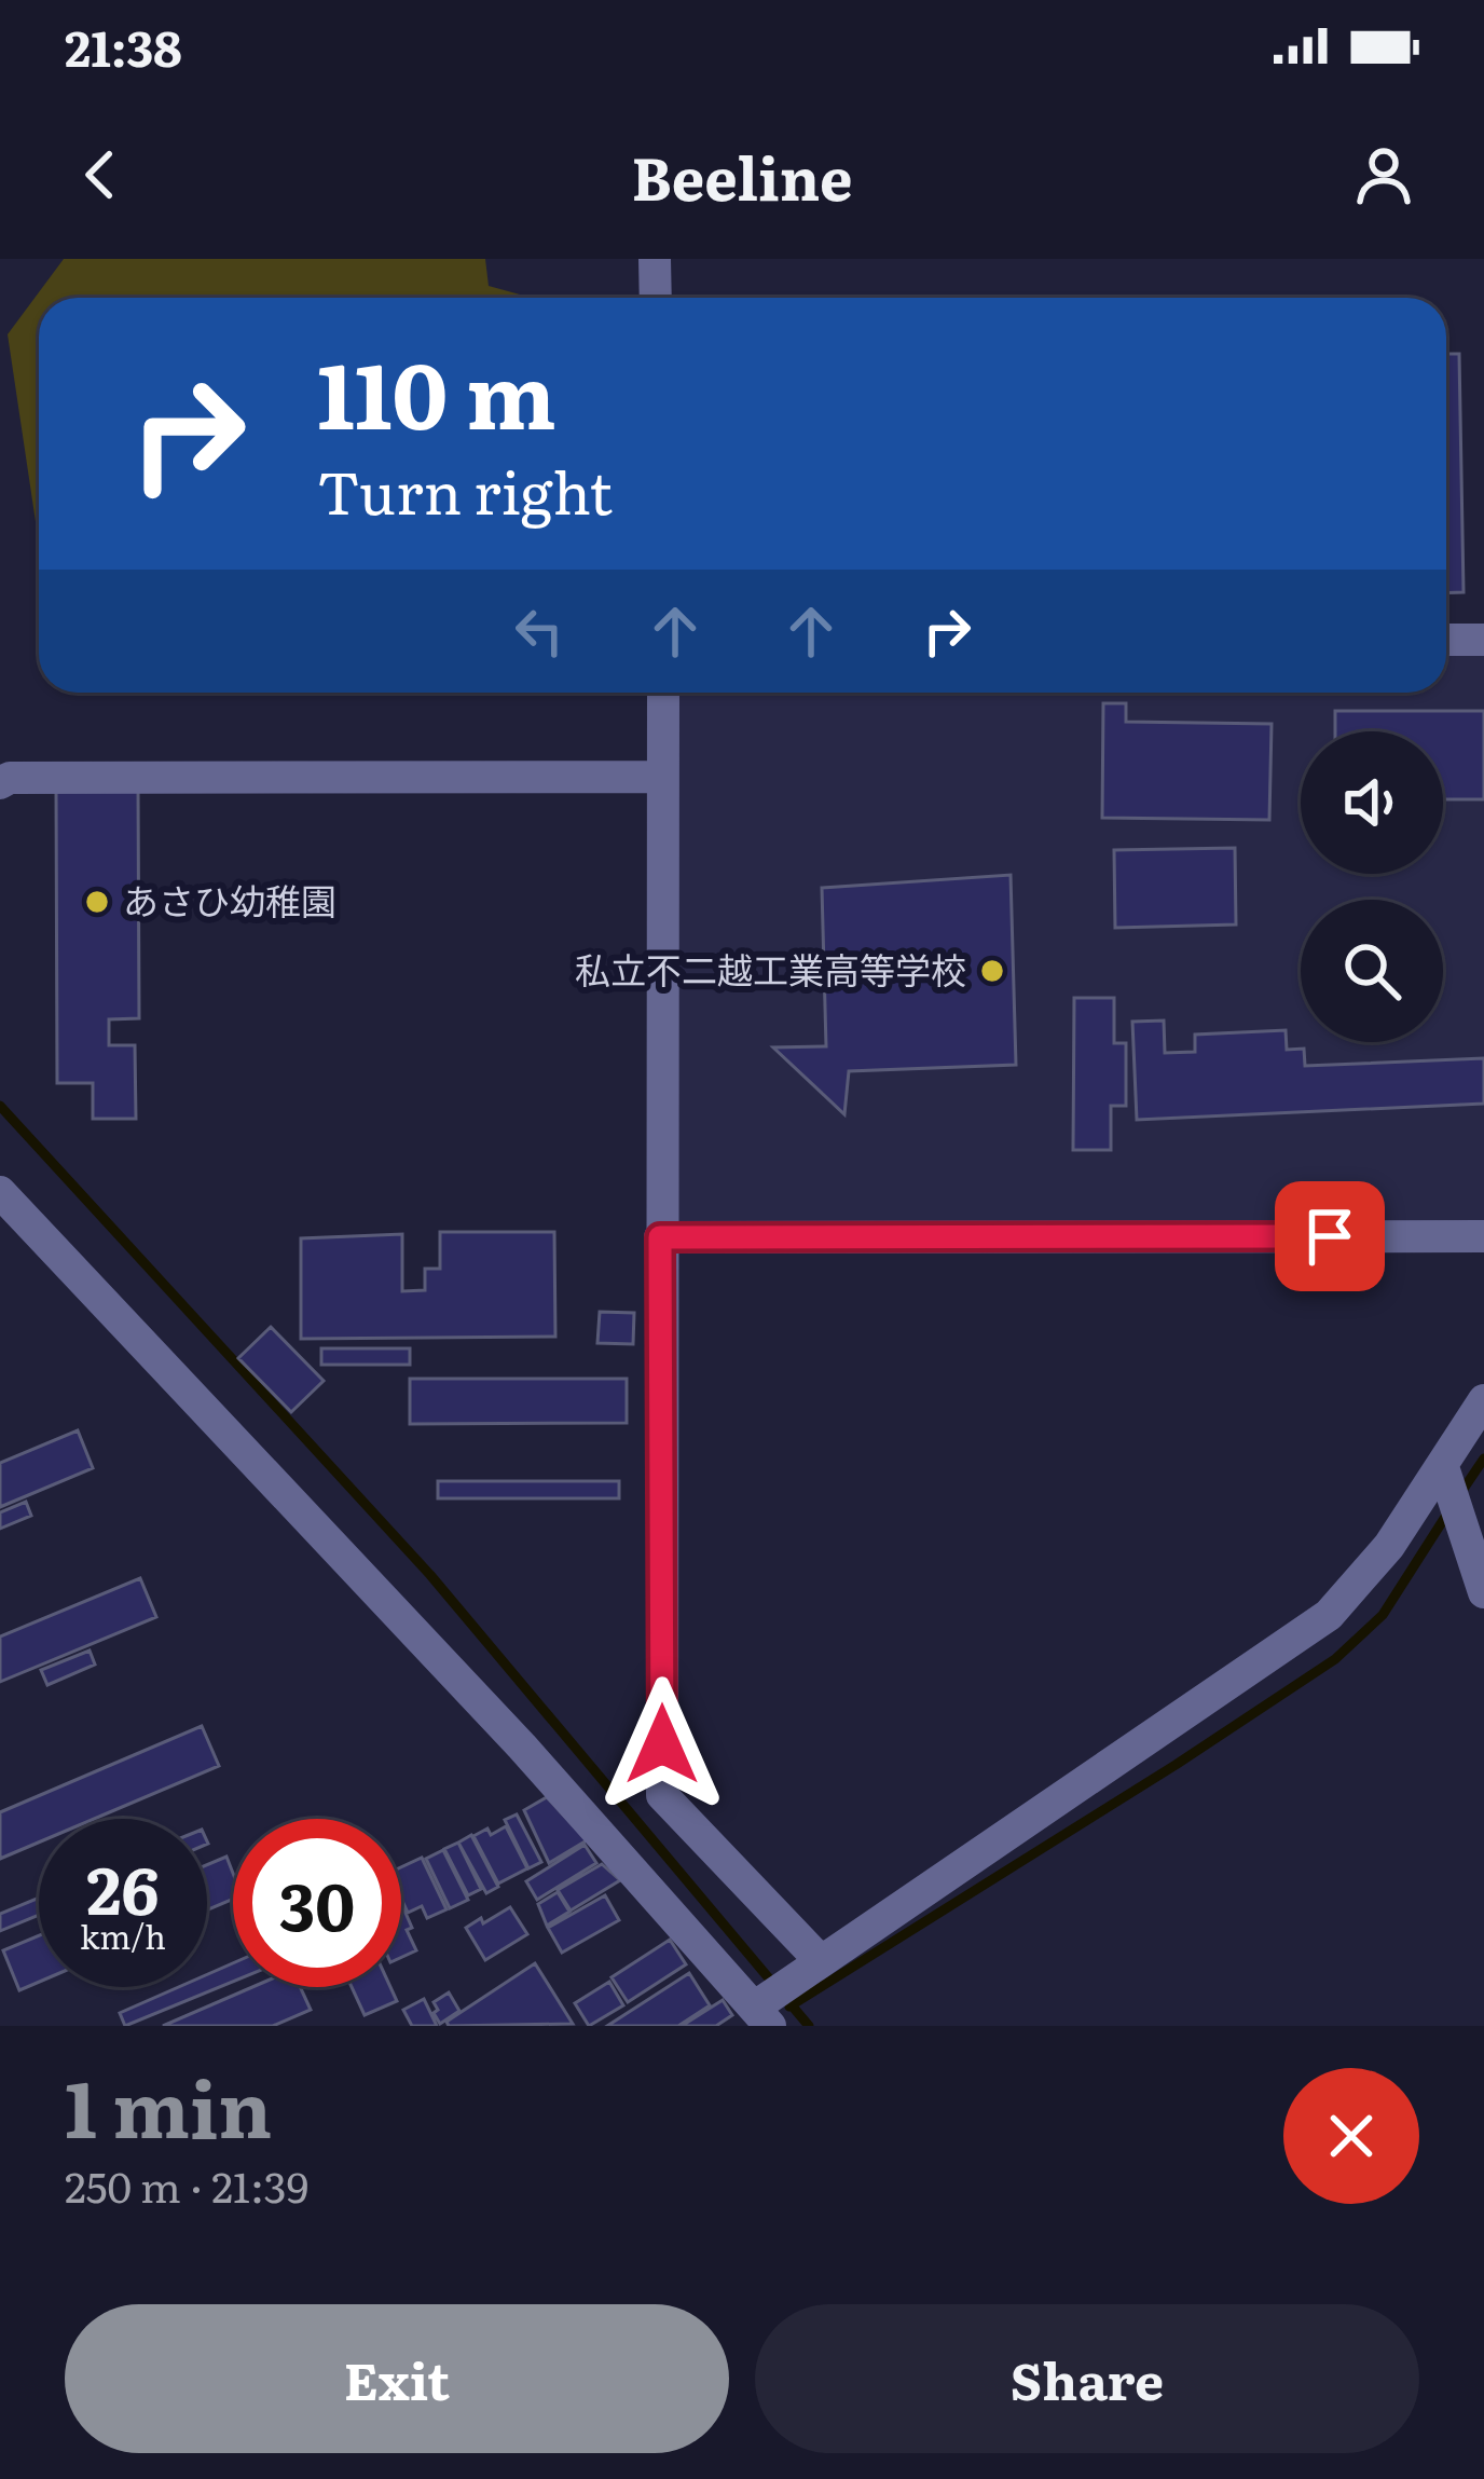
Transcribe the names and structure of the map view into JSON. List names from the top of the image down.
{
  "places": ["あさひ幼稚園", "私立不二越工業高等学校"],
  "page": {
    "status": "21:38",
    "header": "Beeline",
    "turn": ["110 m", "Turn right"],
    "speed": "26 km/h",
    "limit": "30",
    "heading": ["1 min", "250 m · 21:39"],
    "buttons": ["Exit", "Share"]
  }
}
